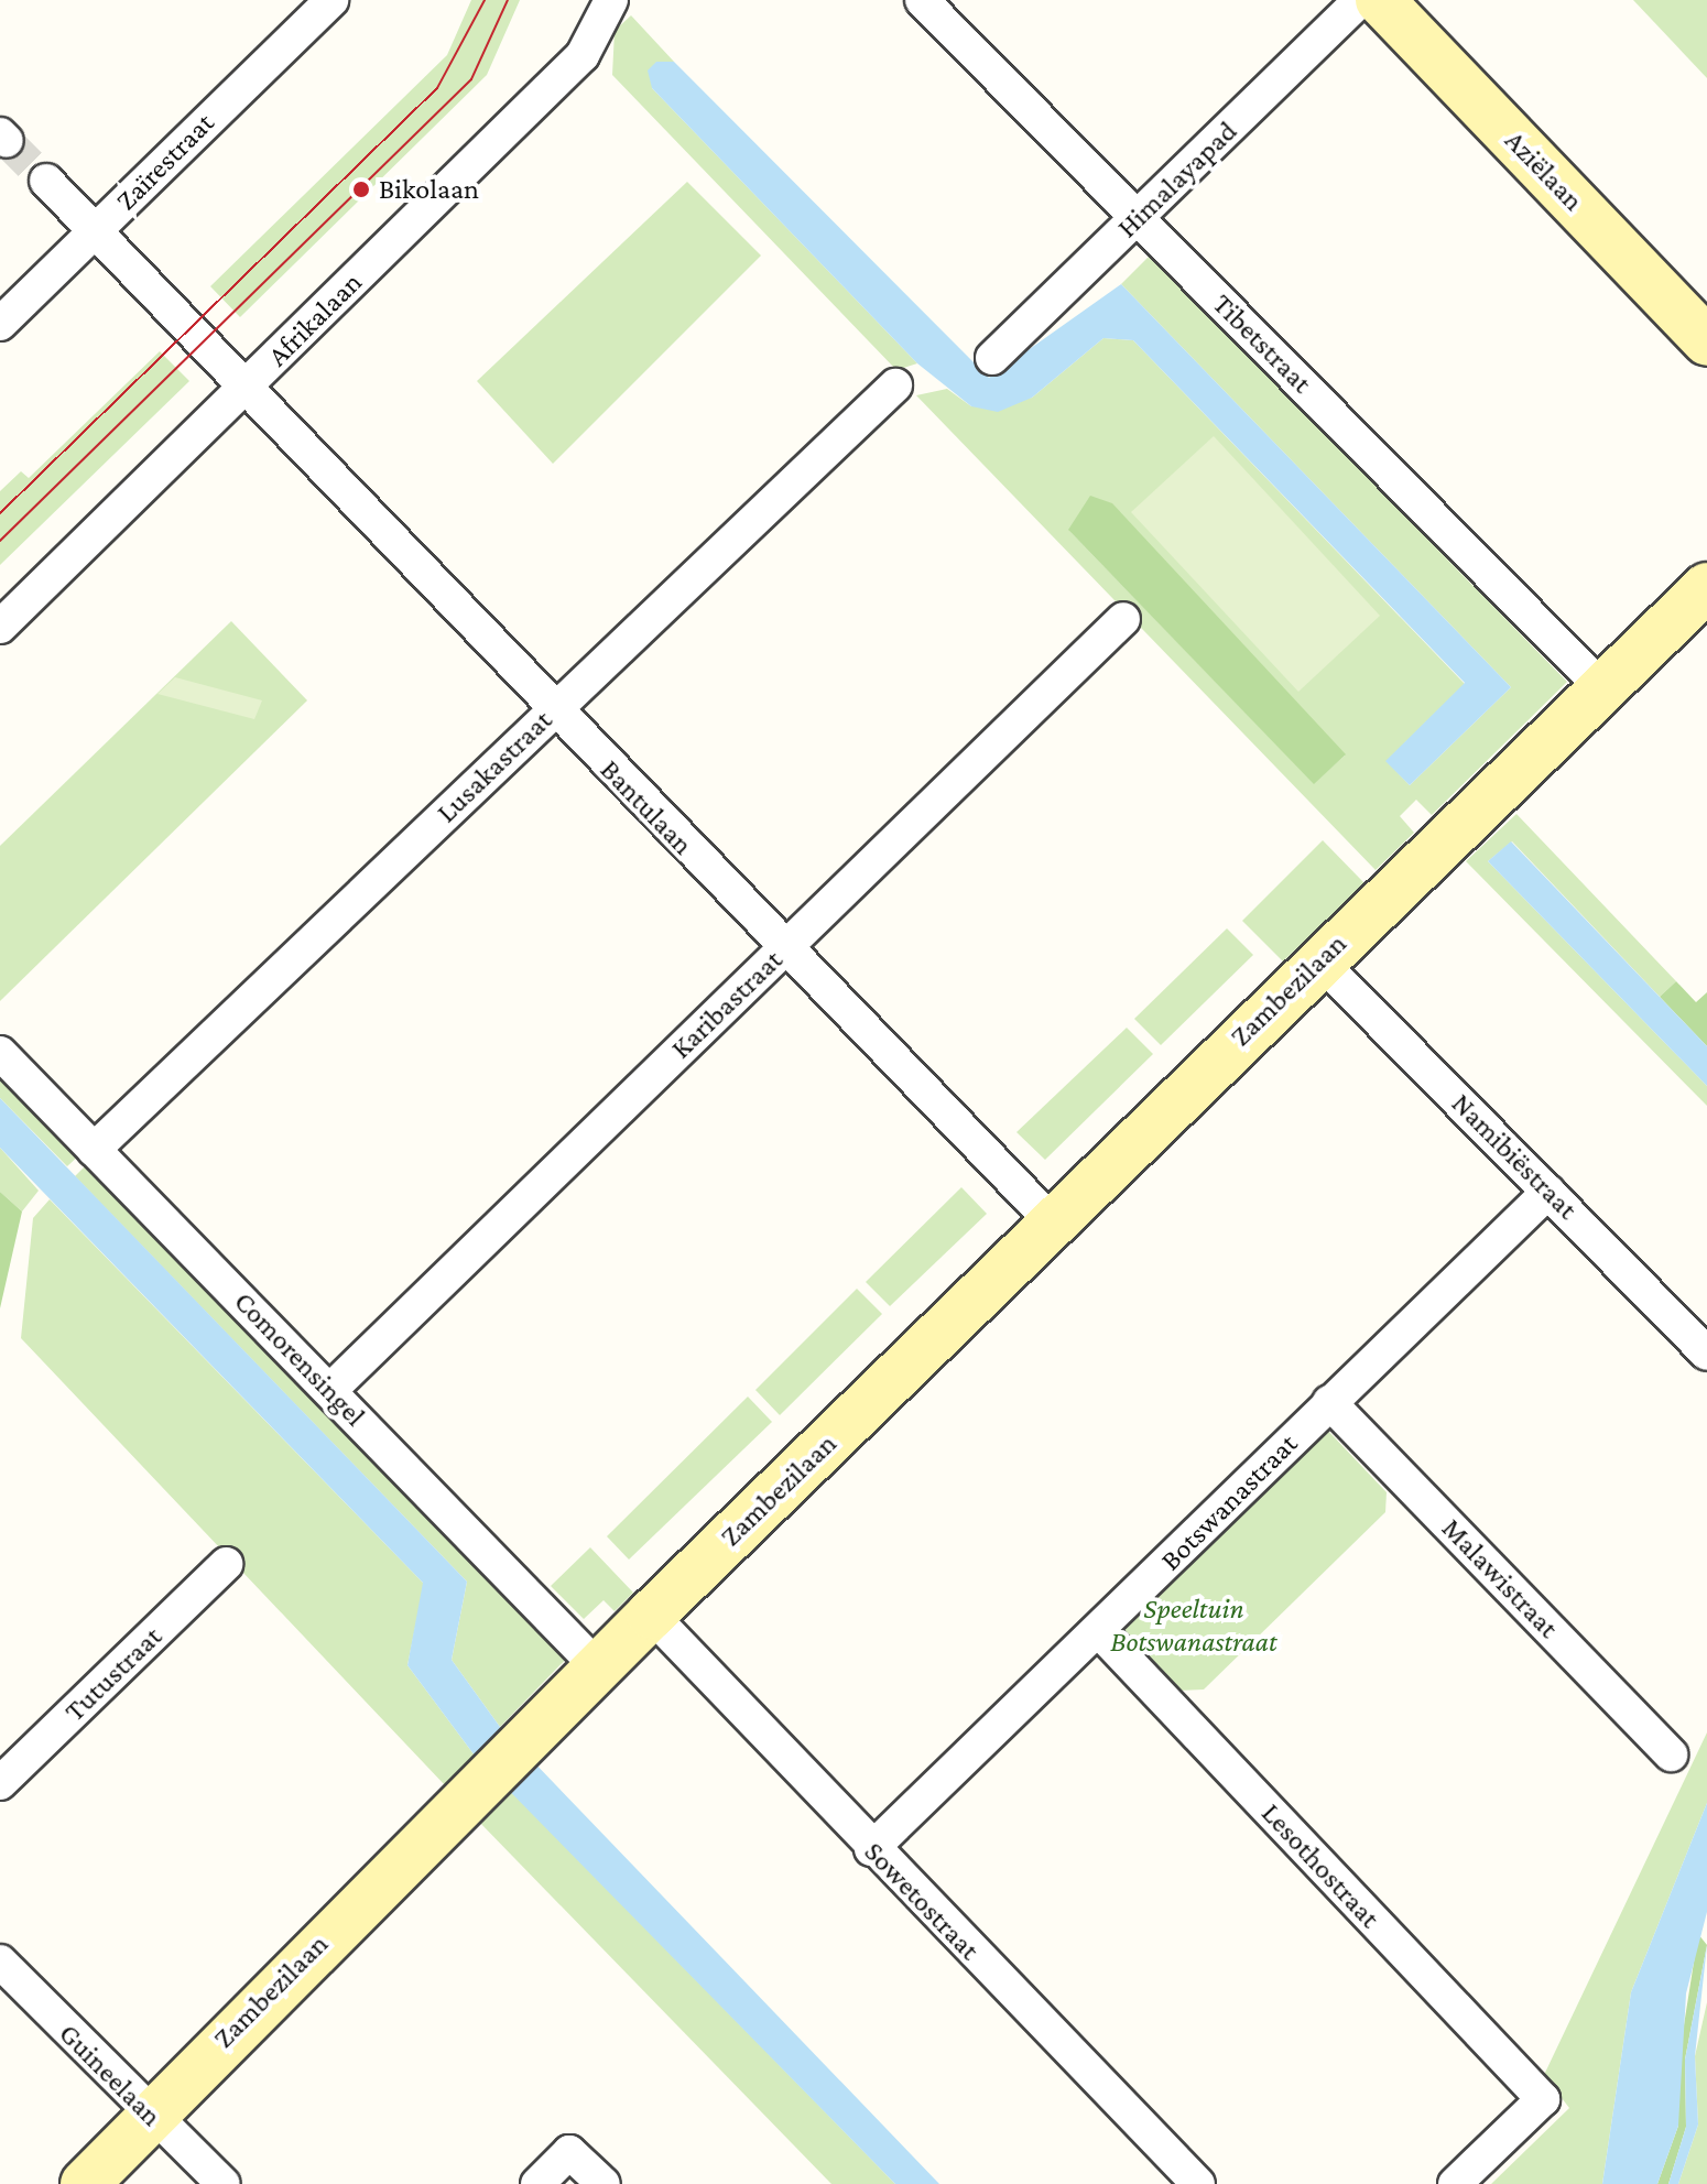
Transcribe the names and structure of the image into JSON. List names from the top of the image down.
{
  "streets": {
    "street": [
      "Zaïrestraat",
      "Aziëlaan",
      "Himalayapad",
      "Afrikalaan",
      "Tibetstraat",
      "Lusakastraat",
      "Bantulaan",
      "Zambezilaan",
      "Karibastraat",
      "Namibiëstraat",
      "Comorensingel",
      "Botswanastraat",
      "Malawistraat",
      "Tutustraat",
      "Lesothostraat",
      "Sowetostraat",
      "Guineelaan"
    ]
  },
  "crossings": [
    ["Himalayapad", "Tibetstraat"],
    ["Afrikalaan", "Bantulaan"],
    ["Tibetstraat", "Zambezilaan"],
    ["Lusakastraat", "Bantulaan"],
    ["Lusakastraat", "Comorensingel"],
    ["Bantulaan", "Zambezilaan"],
    ["Bantulaan", "Karibastraat"],
    ["Zambezilaan", "Namibiëstraat"],
    ["Zambezilaan", "Comorensingel"],
    ["Zambezilaan", "Sowetostraat"],
    ["Zambezilaan", "Guineelaan"],
    ["Karibastraat", "Comorensingel"],
    ["Namibiëstraat", "Botswanastraat"],
    ["Botswanastraat", "Malawistraat"],
    ["Botswanastraat", "Lesothostraat"],
    ["Botswanastraat", "Sowetostraat"]
  ],
  "parks": ["Speeltuin Botswanastraat"],
  "places": ["Bikolaan"]
}
